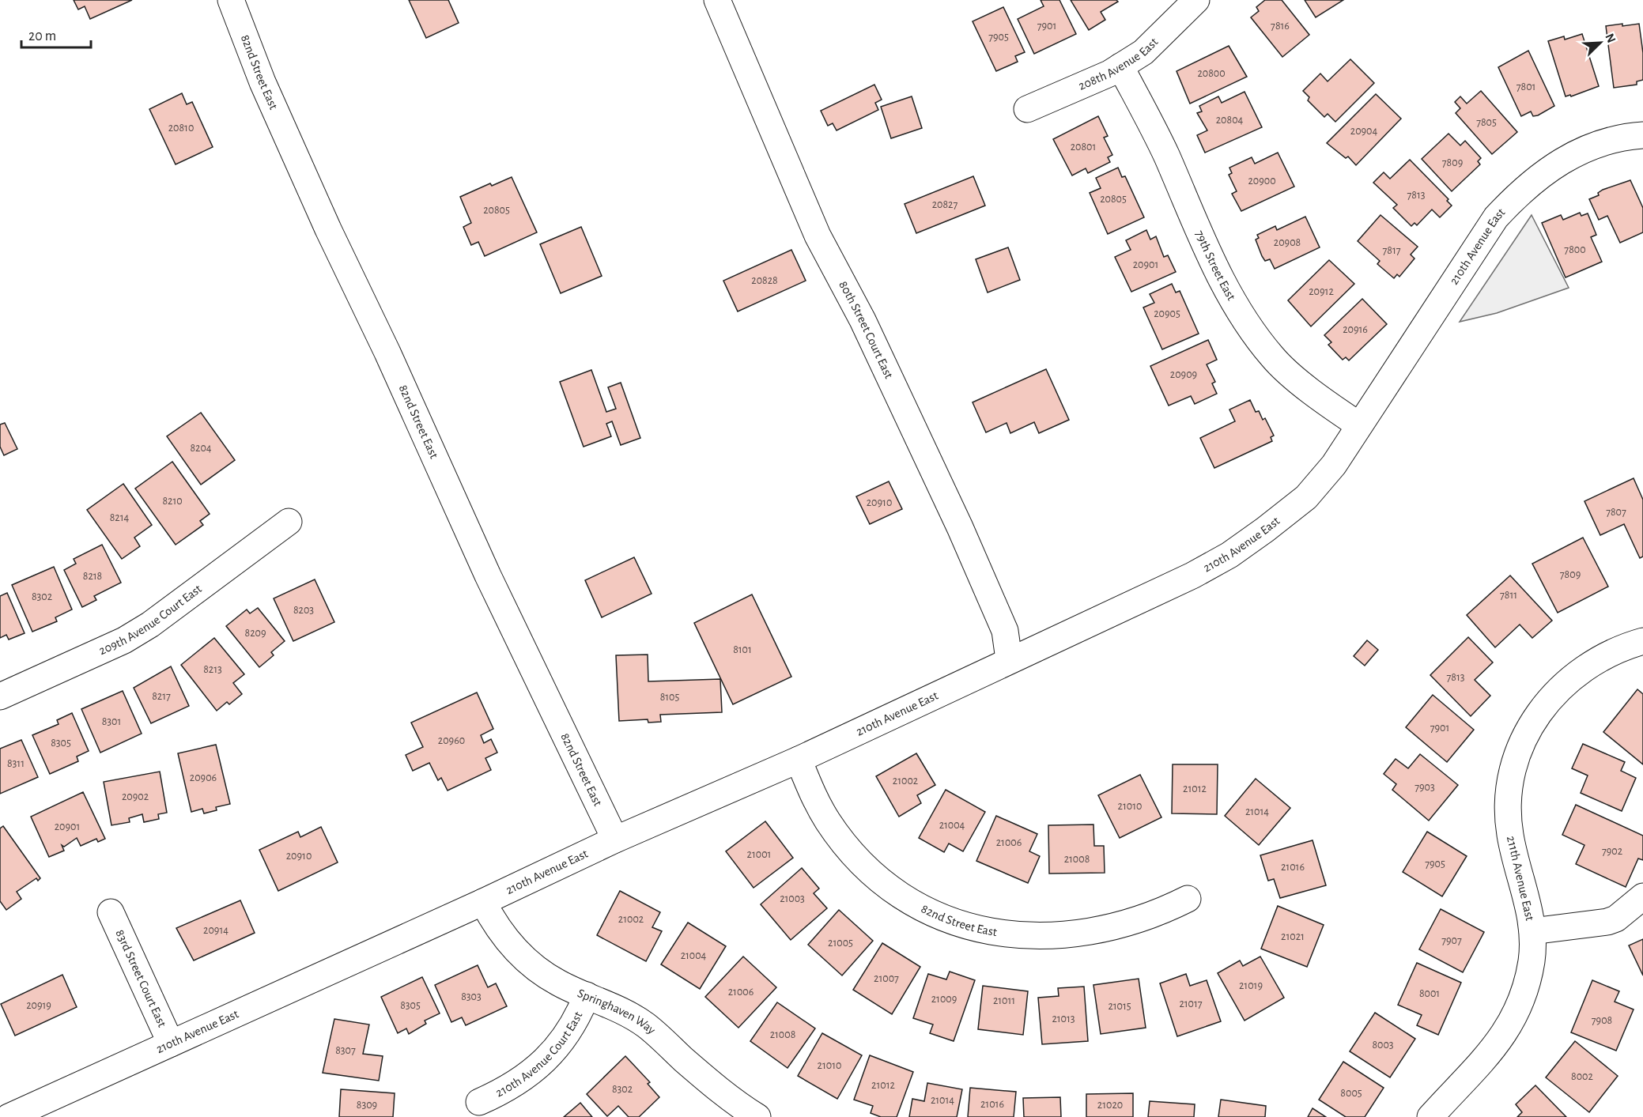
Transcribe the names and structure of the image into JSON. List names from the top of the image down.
{
  "streets": {
    "street": [
      "208th Avenue East",
      "82nd Street East",
      "210th Avenue East",
      "79th Street East",
      "80th Street Court East",
      "209th Avenue Court East",
      "211th Avenue East",
      "83rd Street Court East",
      "Springhaven Way",
      "210th Avenue Court East"
    ]
  },
  "crossings": [
    ["208th Avenue East", "79th Street East"],
    ["82nd Street East", "210th Avenue East"],
    ["210th Avenue East", "79th Street East"],
    ["210th Avenue East", "80th Street Court East"],
    ["210th Avenue East", "83rd Street Court East"],
    ["210th Avenue East", "Springhaven Way"],
    ["Springhaven Way", "210th Avenue Court East"]
  ],
  "house_numbers": [
    "7901",
    "7816",
    "7905",
    "20800",
    "7801",
    "20804",
    "7805",
    "20810",
    "20904",
    "20801",
    "7809",
    "20900",
    "7813",
    "20805",
    "20827",
    "20805",
    "20908",
    "7800",
    "7817",
    "20901",
    "20828",
    "20912",
    "20905",
    "20916",
    "20909",
    "8204",
    "8210",
    "20910",
    "7807",
    "8214",
    "7809",
    "8218",
    "7811",
    "8302",
    "8203",
    "8209",
    "8101",
    "8213",
    "7813",
    "8217",
    "8105",
    "8301",
    "7901",
    "20960",
    "8305",
    "8311",
    "20906",
    "21002",
    "7903",
    "21012",
    "20902",
    "21010",
    "21014",
    "21004",
    "20901",
    "21006",
    "7902",
    "21001",
    "20910",
    "21008",
    "7905",
    "21016",
    "21003",
    "21002",
    "20914",
    "21021",
    "7907",
    "21005",
    "21004",
    "21007",
    "21019",
    "21006",
    "8001",
    "8303",
    "21009",
    "21011",
    "21017",
    "20919",
    "8305",
    "21015",
    "21013",
    "7908",
    "21008",
    "8003",
    "8307",
    "21010",
    "8002",
    "21012",
    "8302",
    "8005",
    "21014",
    "21016",
    "8309",
    "21020"
  ],
  "scale_bar": "20 m",
  "north": "top right"
}
